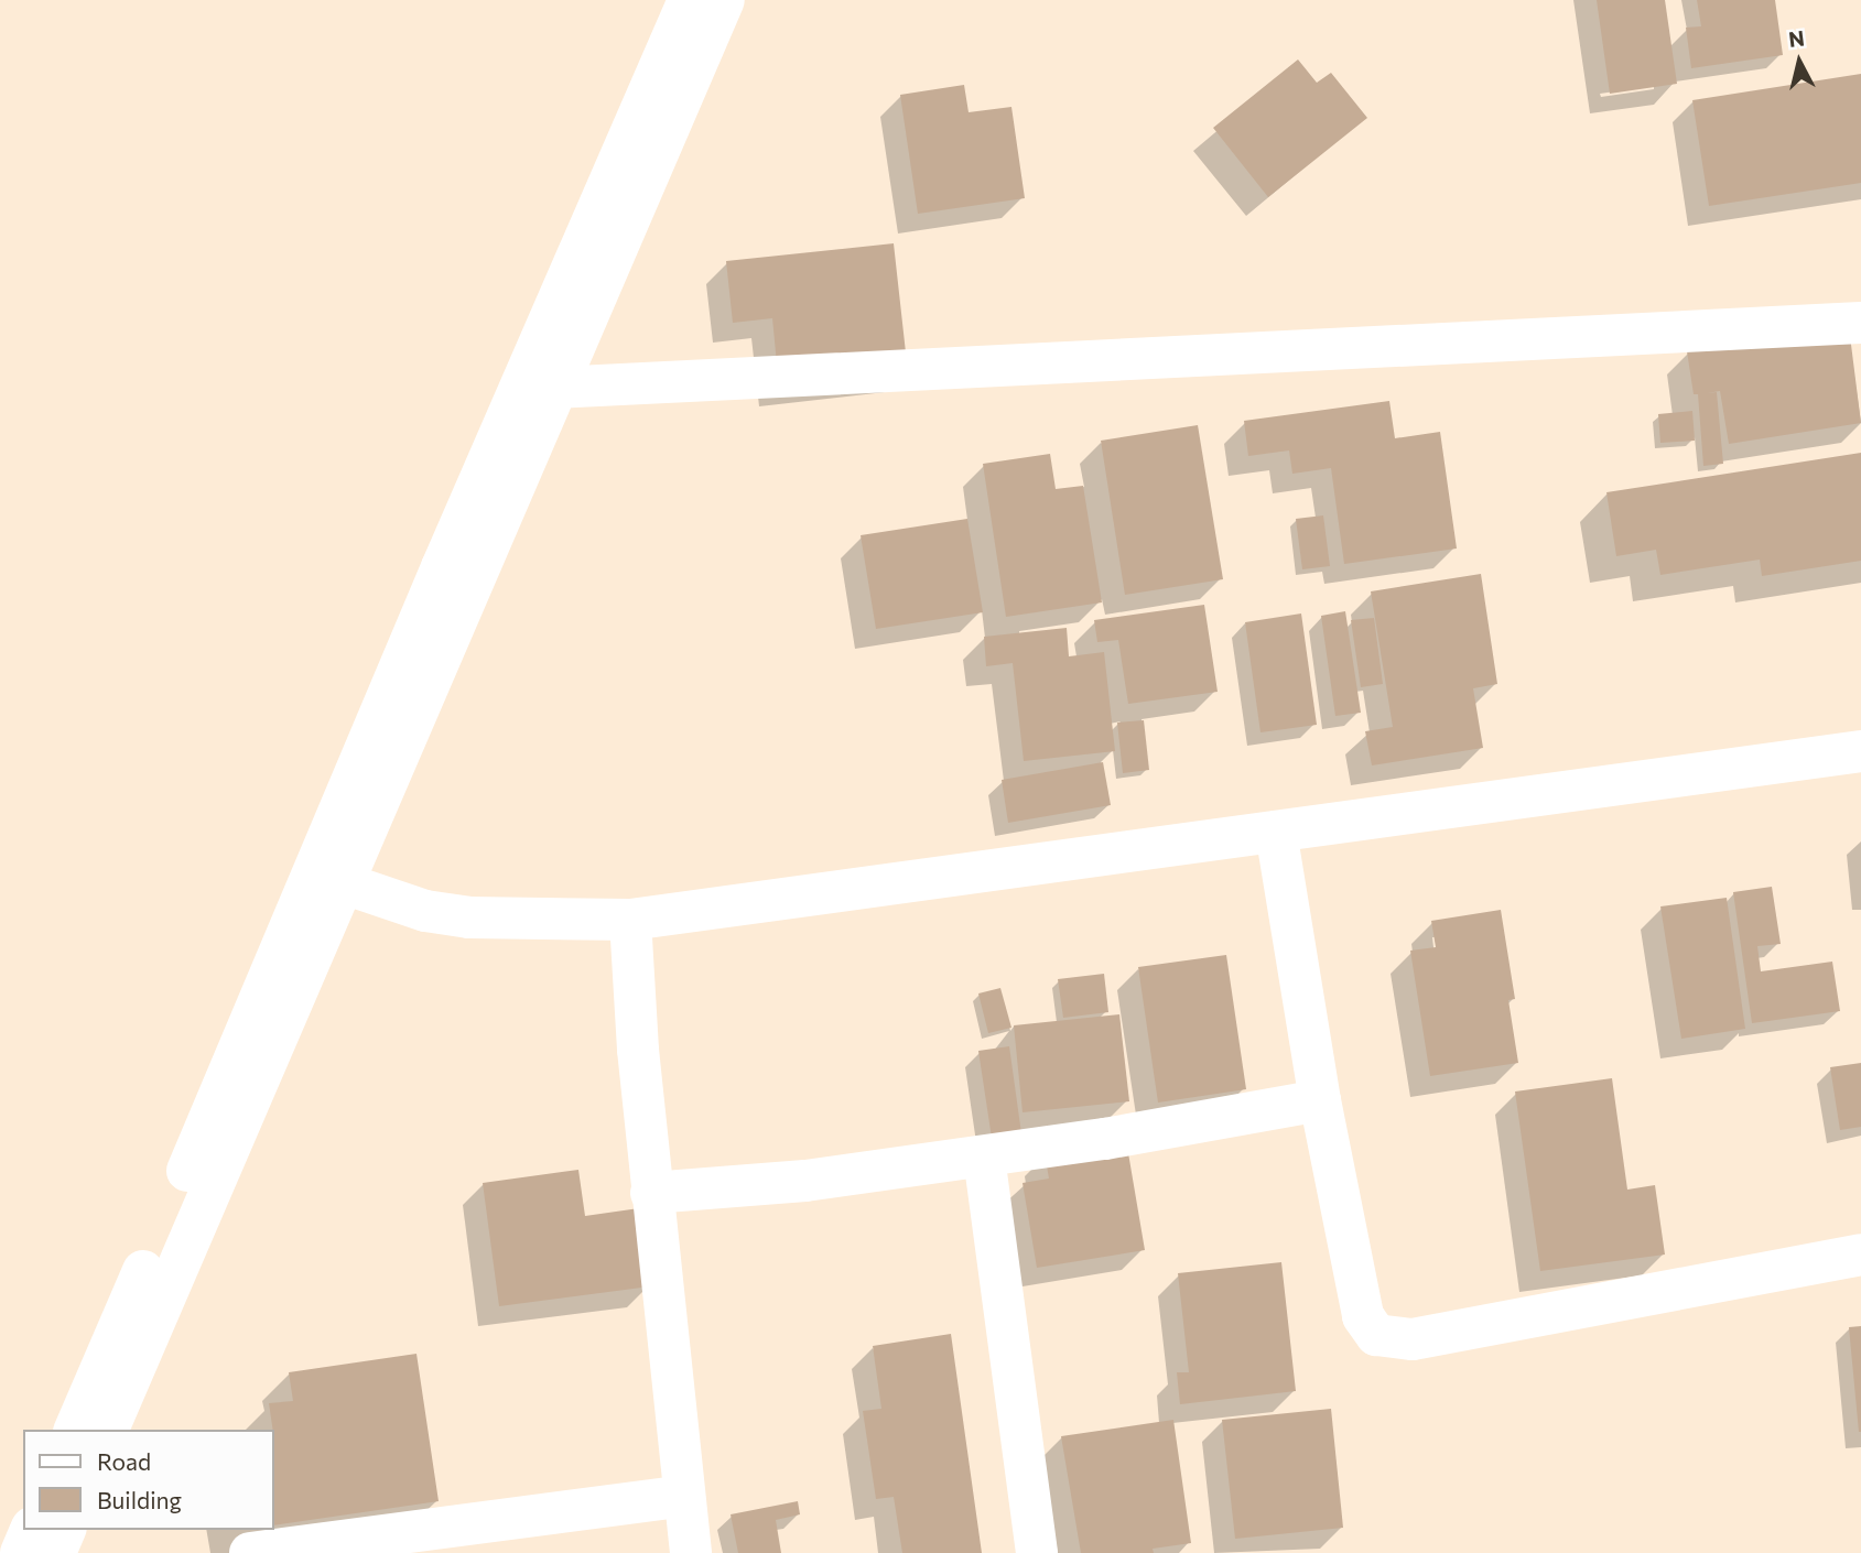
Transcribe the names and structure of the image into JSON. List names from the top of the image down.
{
  "legend": ["Road", "Building"],
  "north": "top"
}
